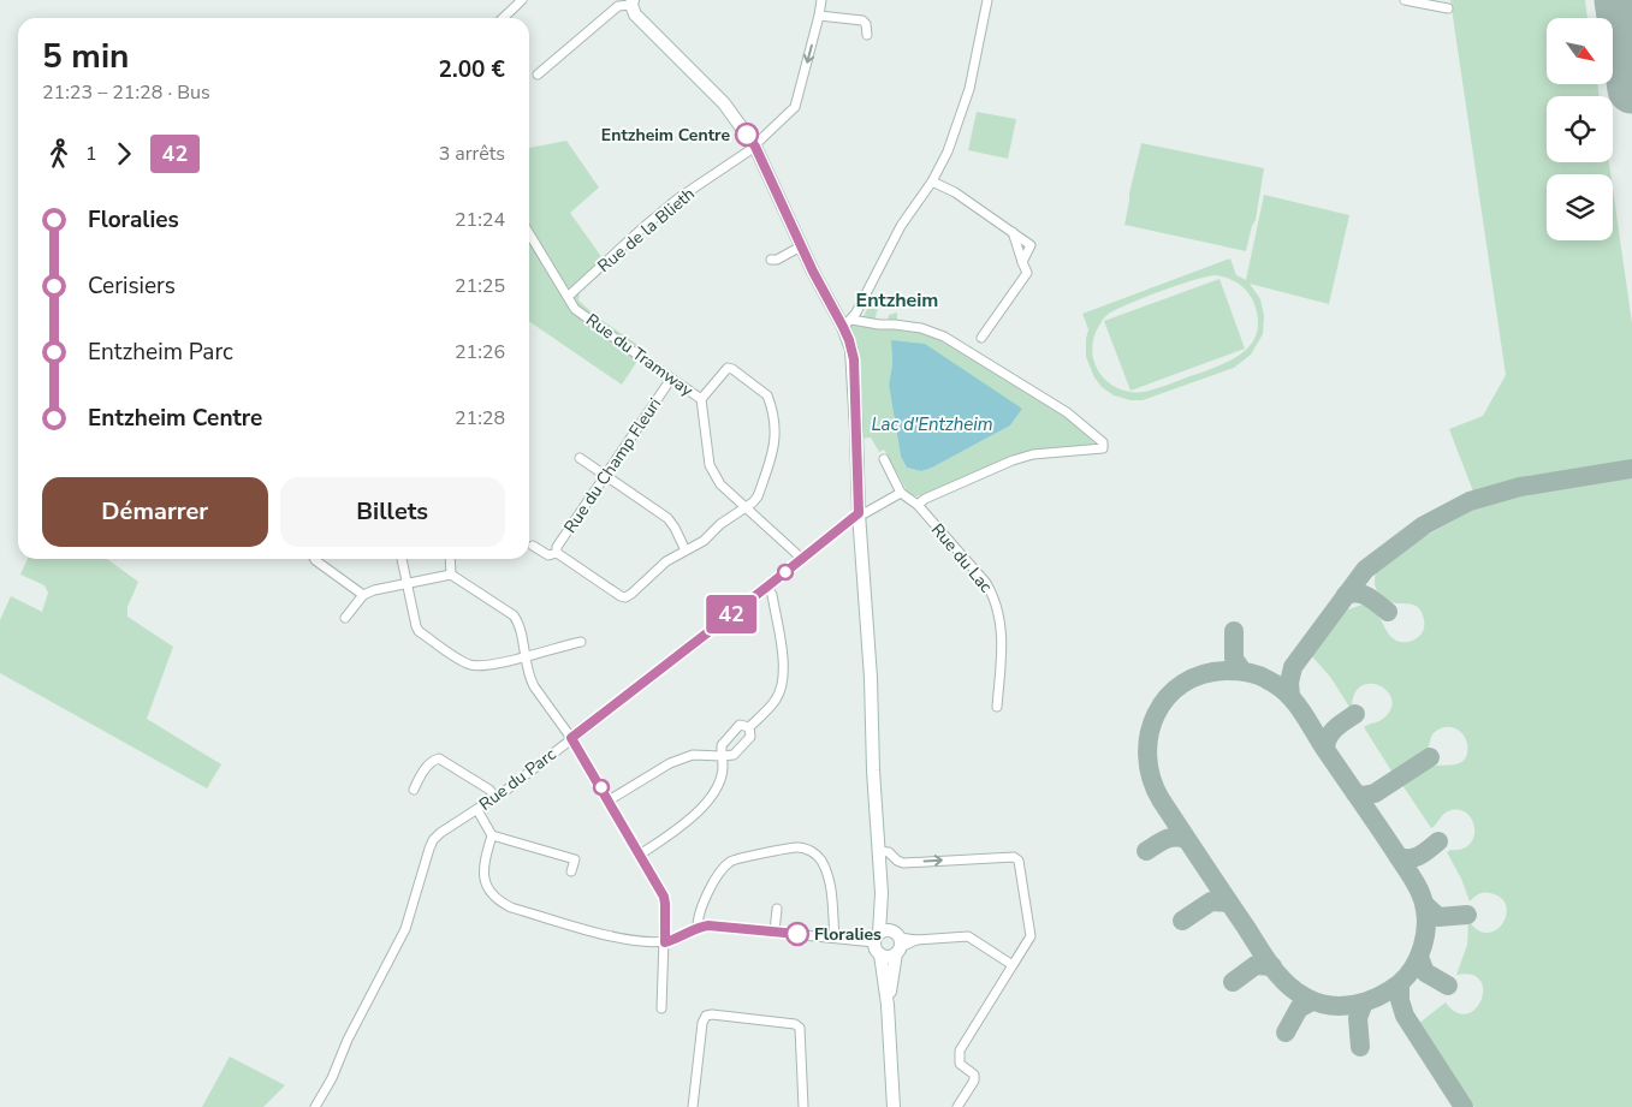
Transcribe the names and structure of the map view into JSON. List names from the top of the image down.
{
  "streets": {
    "street": [
      "Rue de la Blieth",
      "Rue du Tramway",
      "Rue du Champ Fleuri",
      "Rue du Lac",
      "Rue du Parc"
    ]
  },
  "crossings": [
    ["Rue de la Blieth", "Rue du Tramway"],
    ["Rue du Tramway", "Rue du Champ Fleuri"],
    ["Rue du Tramway", "Rue du Parc"]
  ],
  "one_way": ["Rue de la Blieth"],
  "districts": ["Entzheim"],
  "water": ["Lac d'Entzheim"],
  "places": ["Entzheim Centre", "Floralies"],
  "lines": ["bus line 42"],
  "north": "bottom right",
  "page": {
    "on_map": "42",
    "heading": ["5 min", "21:23 – 21:28 · Bus", "2.00 €"],
    "legs": ["1", "42", "3 arrêts"],
    "list": [
      {
        "name": "Floralies",
        "value": "21:24"
      },
      {
        "name": "Cerisiers",
        "value": "21:25"
      },
      {
        "name": "Entzheim Parc",
        "value": "21:26"
      },
      {
        "name": "Entzheim Centre",
        "value": "21:28"
      }
    ],
    "buttons": ["Démarrer", "Billets"]
  }
}
